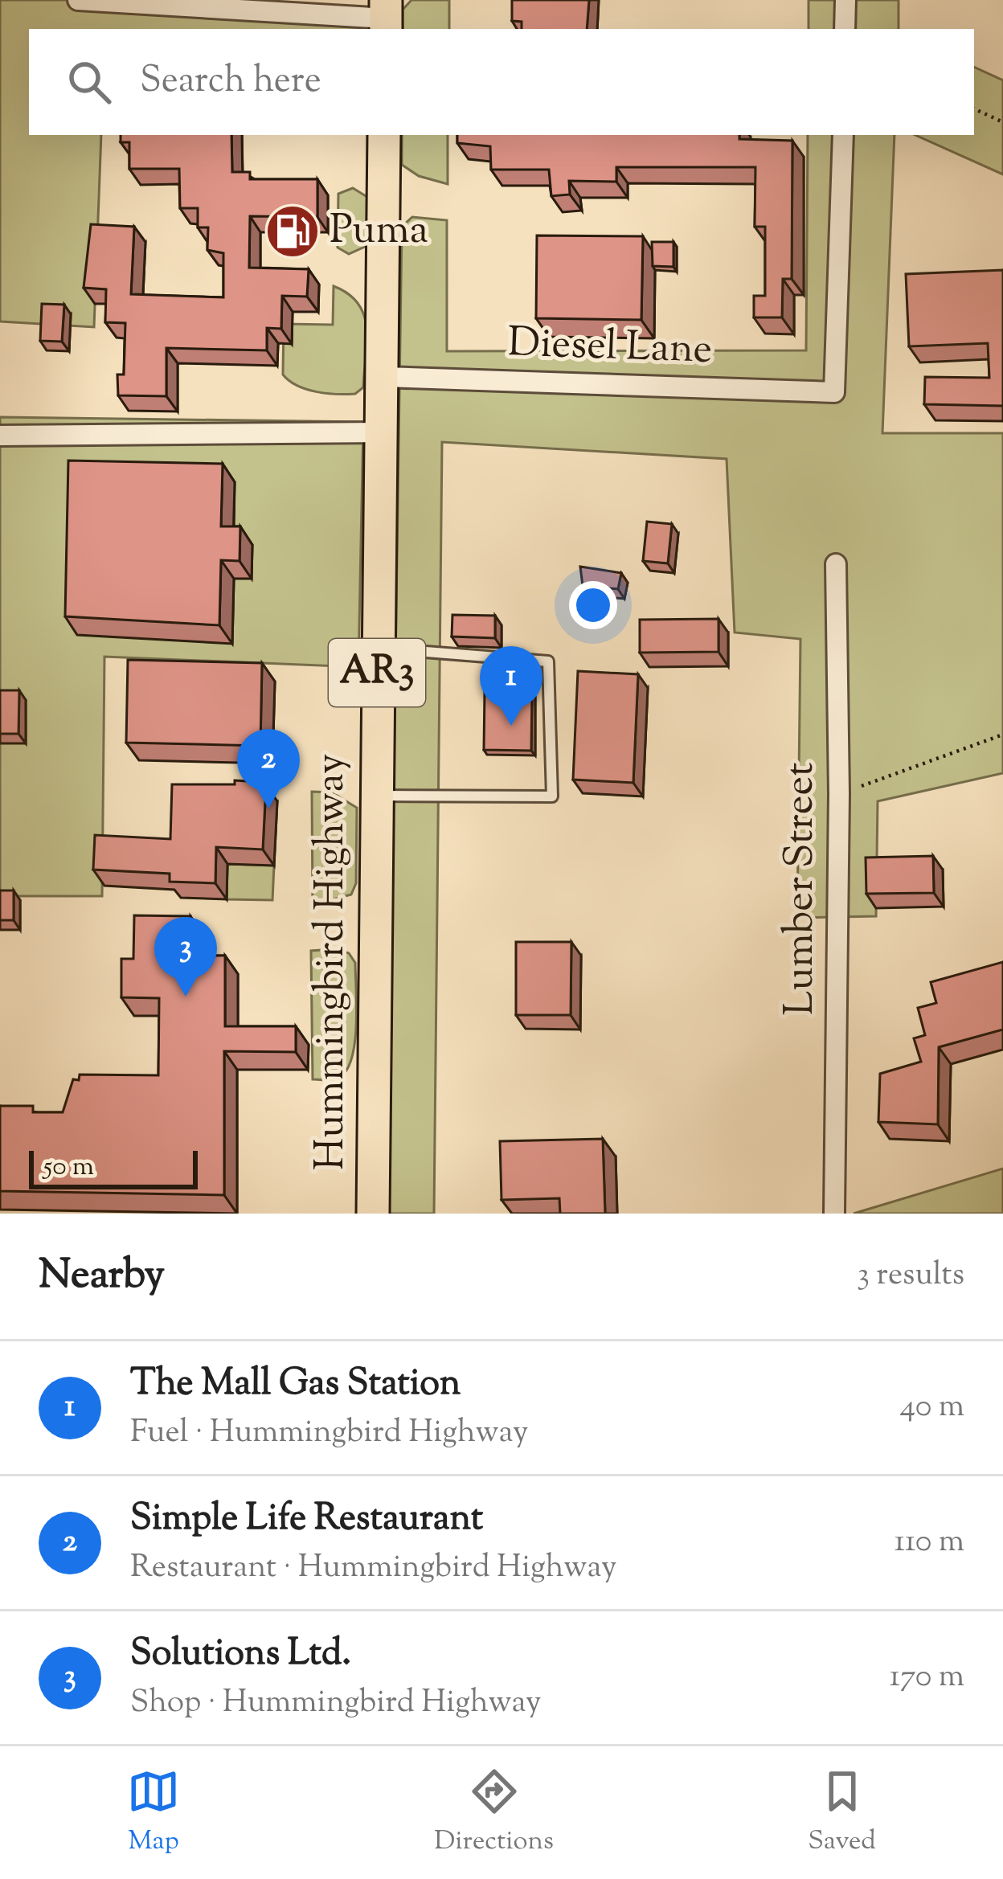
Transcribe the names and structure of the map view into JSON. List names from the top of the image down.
{
  "streets": {
    "main road": ["AR3", "Hummingbird Highway"],
    "street": ["Diesel Lane", "Lumber Street"]
  },
  "crossings": [
    ["Diesel Lane", "Hummingbird Highway"]
  ],
  "places": {
    "fuel station": ["Puma"]
  },
  "scale_bar": "50 m",
  "page": {
    "search": "Search here",
    "pins": ["1", "2", "3"],
    "scale": "50 m",
    "heading": ["Nearby", "3 results"],
    "list": [
      {
        "mark": "1",
        "name": "The Mall Gas Station",
        "note": "Fuel · Hummingbird Highway",
        "value": "40 m"
      },
      {
        "mark": "2",
        "name": "Simple Life Restaurant",
        "note": "Restaurant · Hummingbird Highway",
        "value": "110 m"
      },
      {
        "mark": "3",
        "name": "Solutions Ltd.",
        "note": "Shop · Hummingbird Highway",
        "value": "170 m"
      }
    ],
    "nav": ["Map", "Directions", "Saved"]
  }
}
